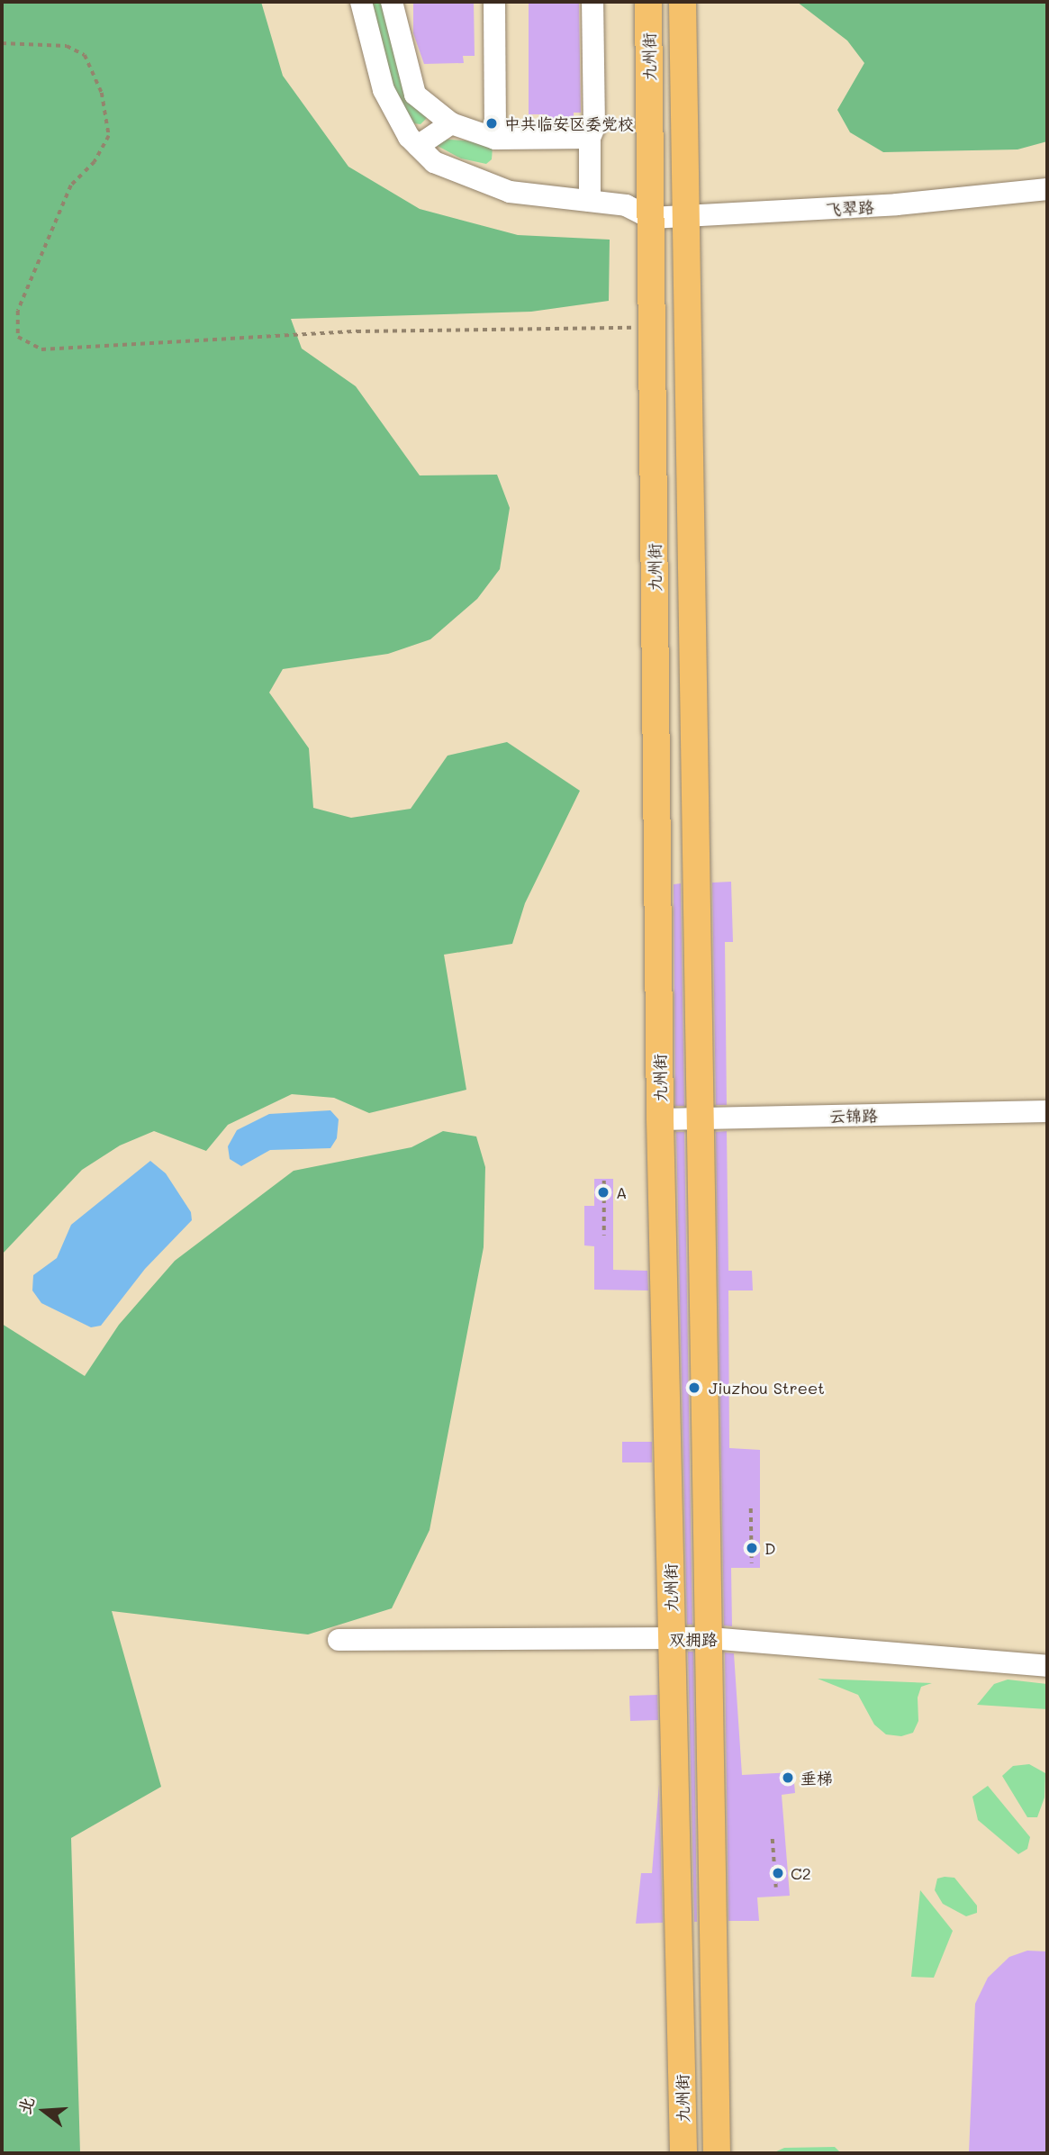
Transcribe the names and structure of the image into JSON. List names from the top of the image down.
{
  "streets": {
    "main road": ["九州街"],
    "street": ["飞翠路", "云锦路", "双拥路"]
  },
  "crossings": [
    ["九州街", "飞翠路"],
    ["九州街", "云锦路"],
    ["九州街", "双拥路"]
  ],
  "places": [
    "中共临安区委党校",
    "A",
    "Jiuzhou Street",
    "D",
    "垂梯",
    "C2"
  ],
  "north": "left"
}
